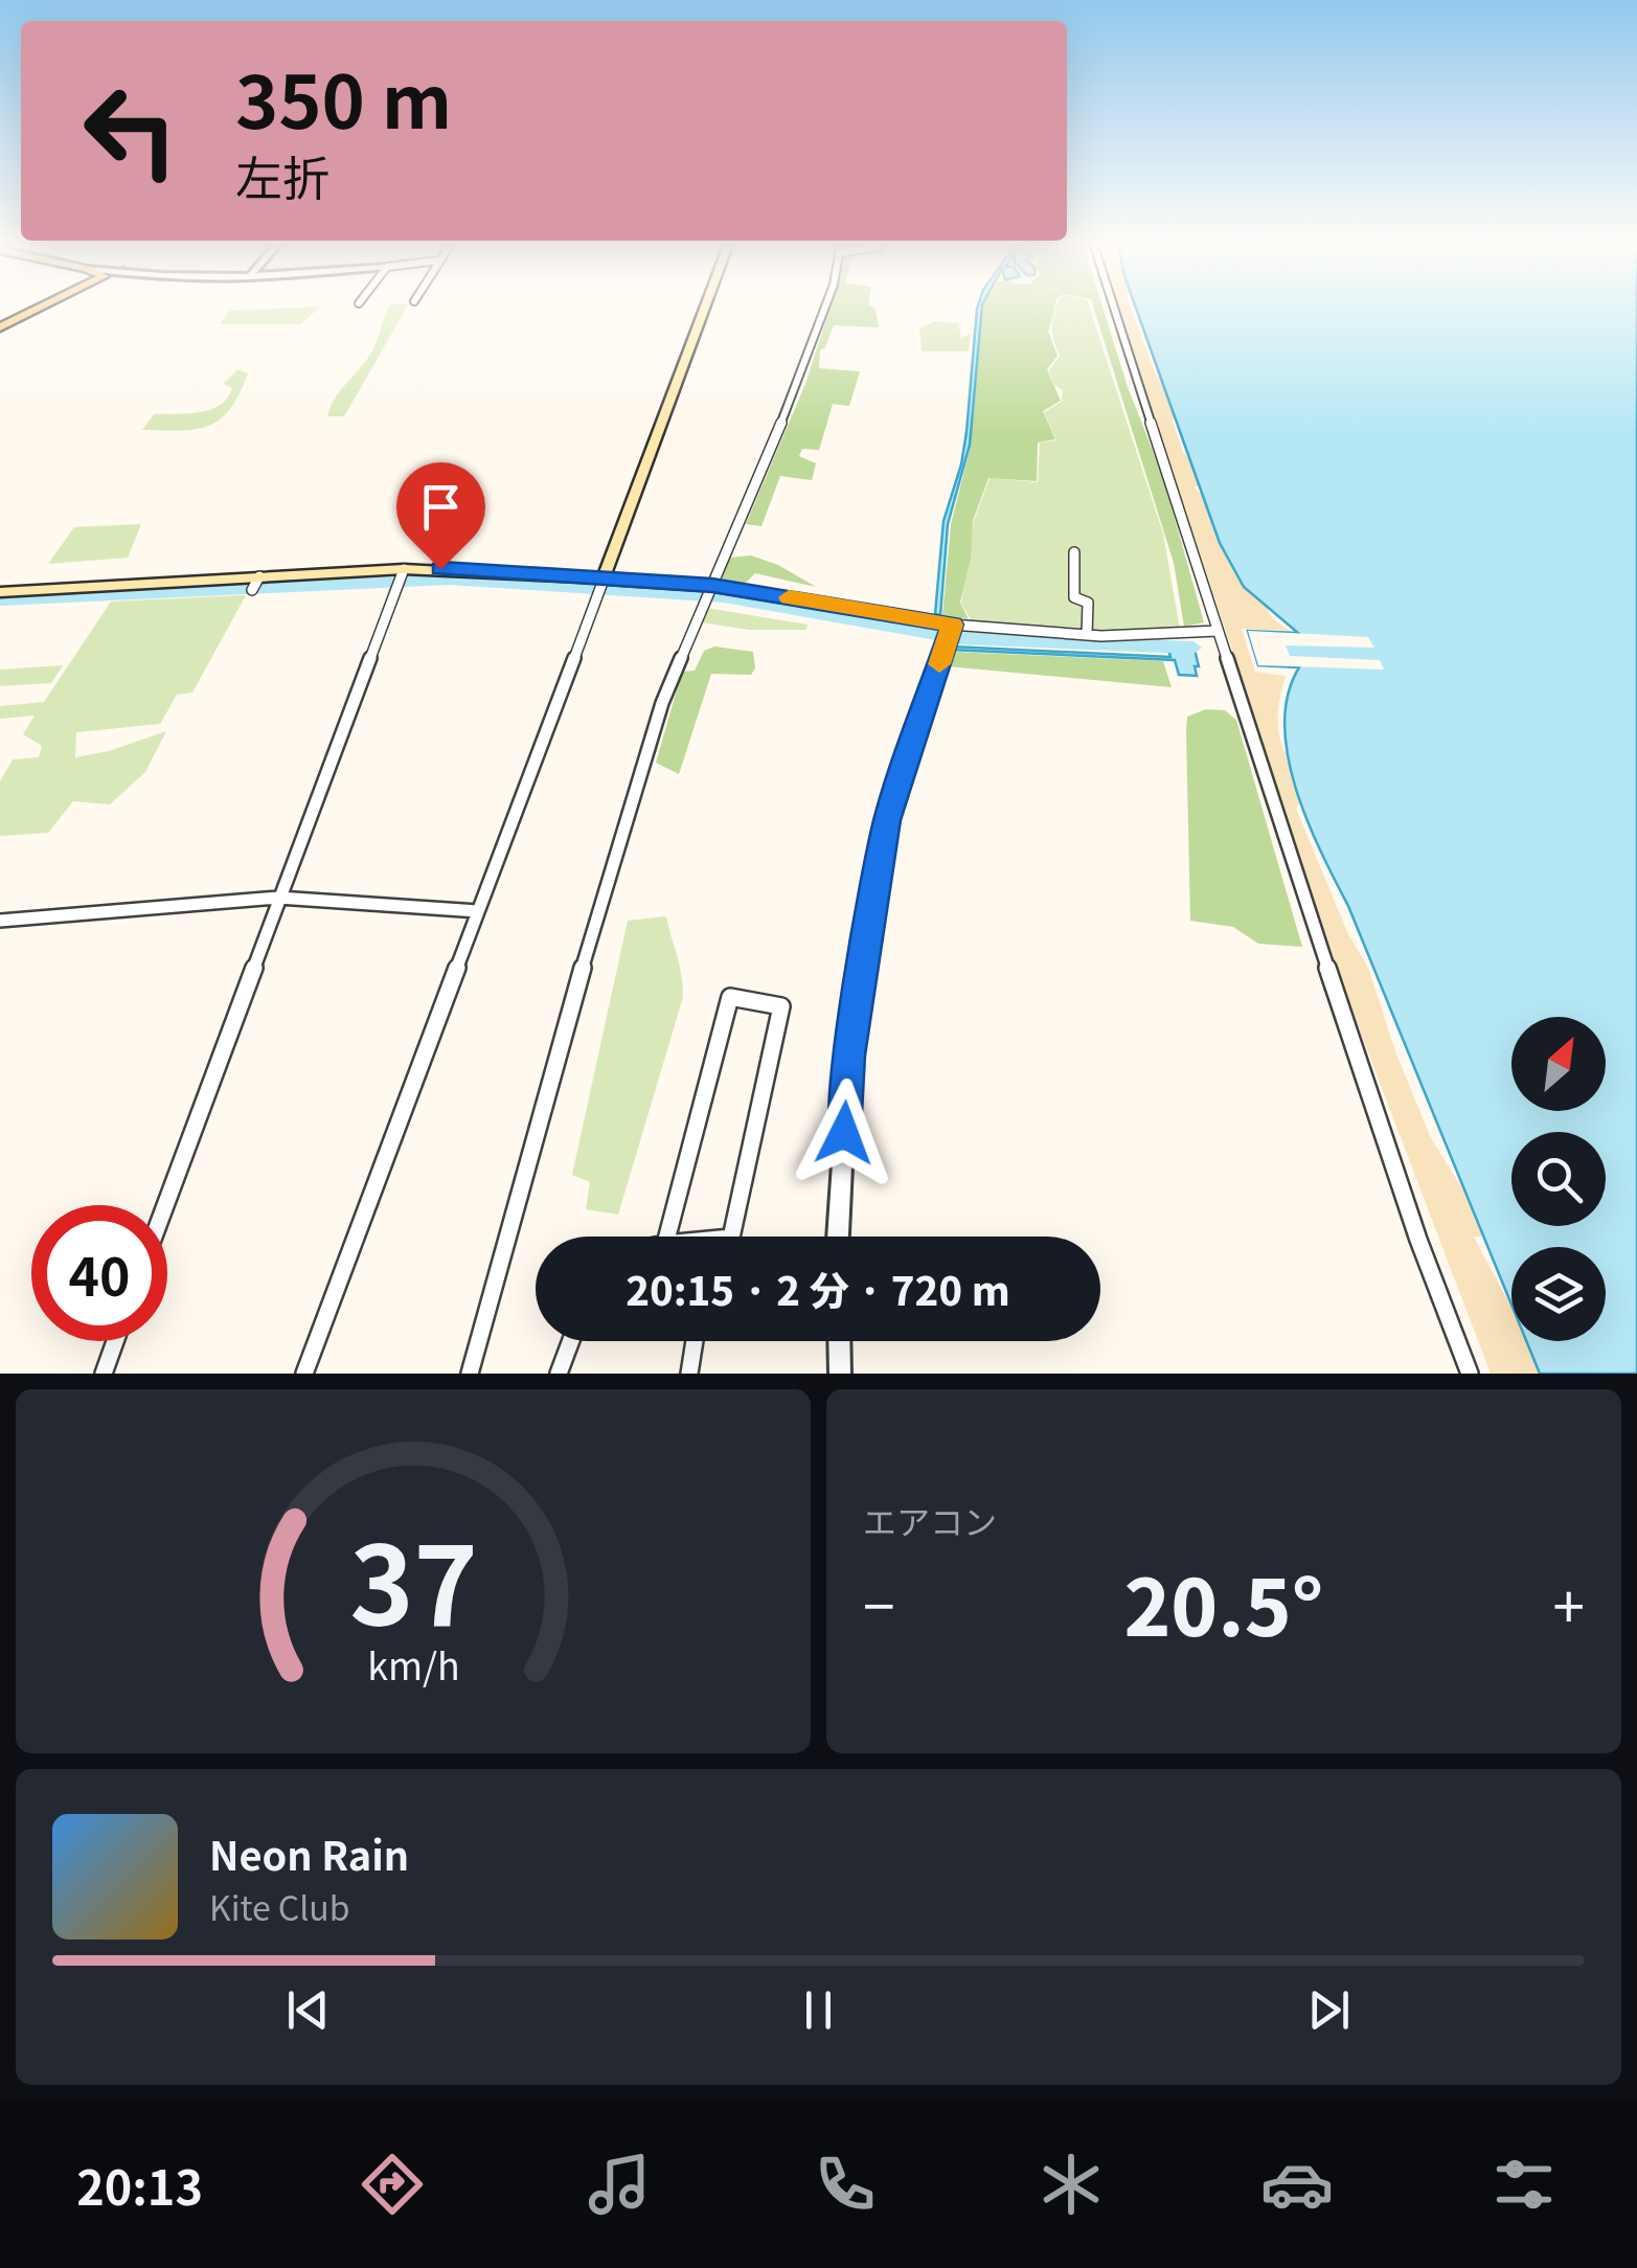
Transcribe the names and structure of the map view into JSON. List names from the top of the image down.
{
  "north": "top right",
  "page": {
    "turn": ["350 m", "左折"],
    "limit": "40",
    "trip": "20:15 · 2 分 · 720 m",
    "tile": "エアコン",
    "heat": ["−", "20.5°", "+"],
    "song": ["Neon Rain", "Kite Club"],
    "tabs": "20:13",
    "gauge": ["37", "km/h"]
  }
}
